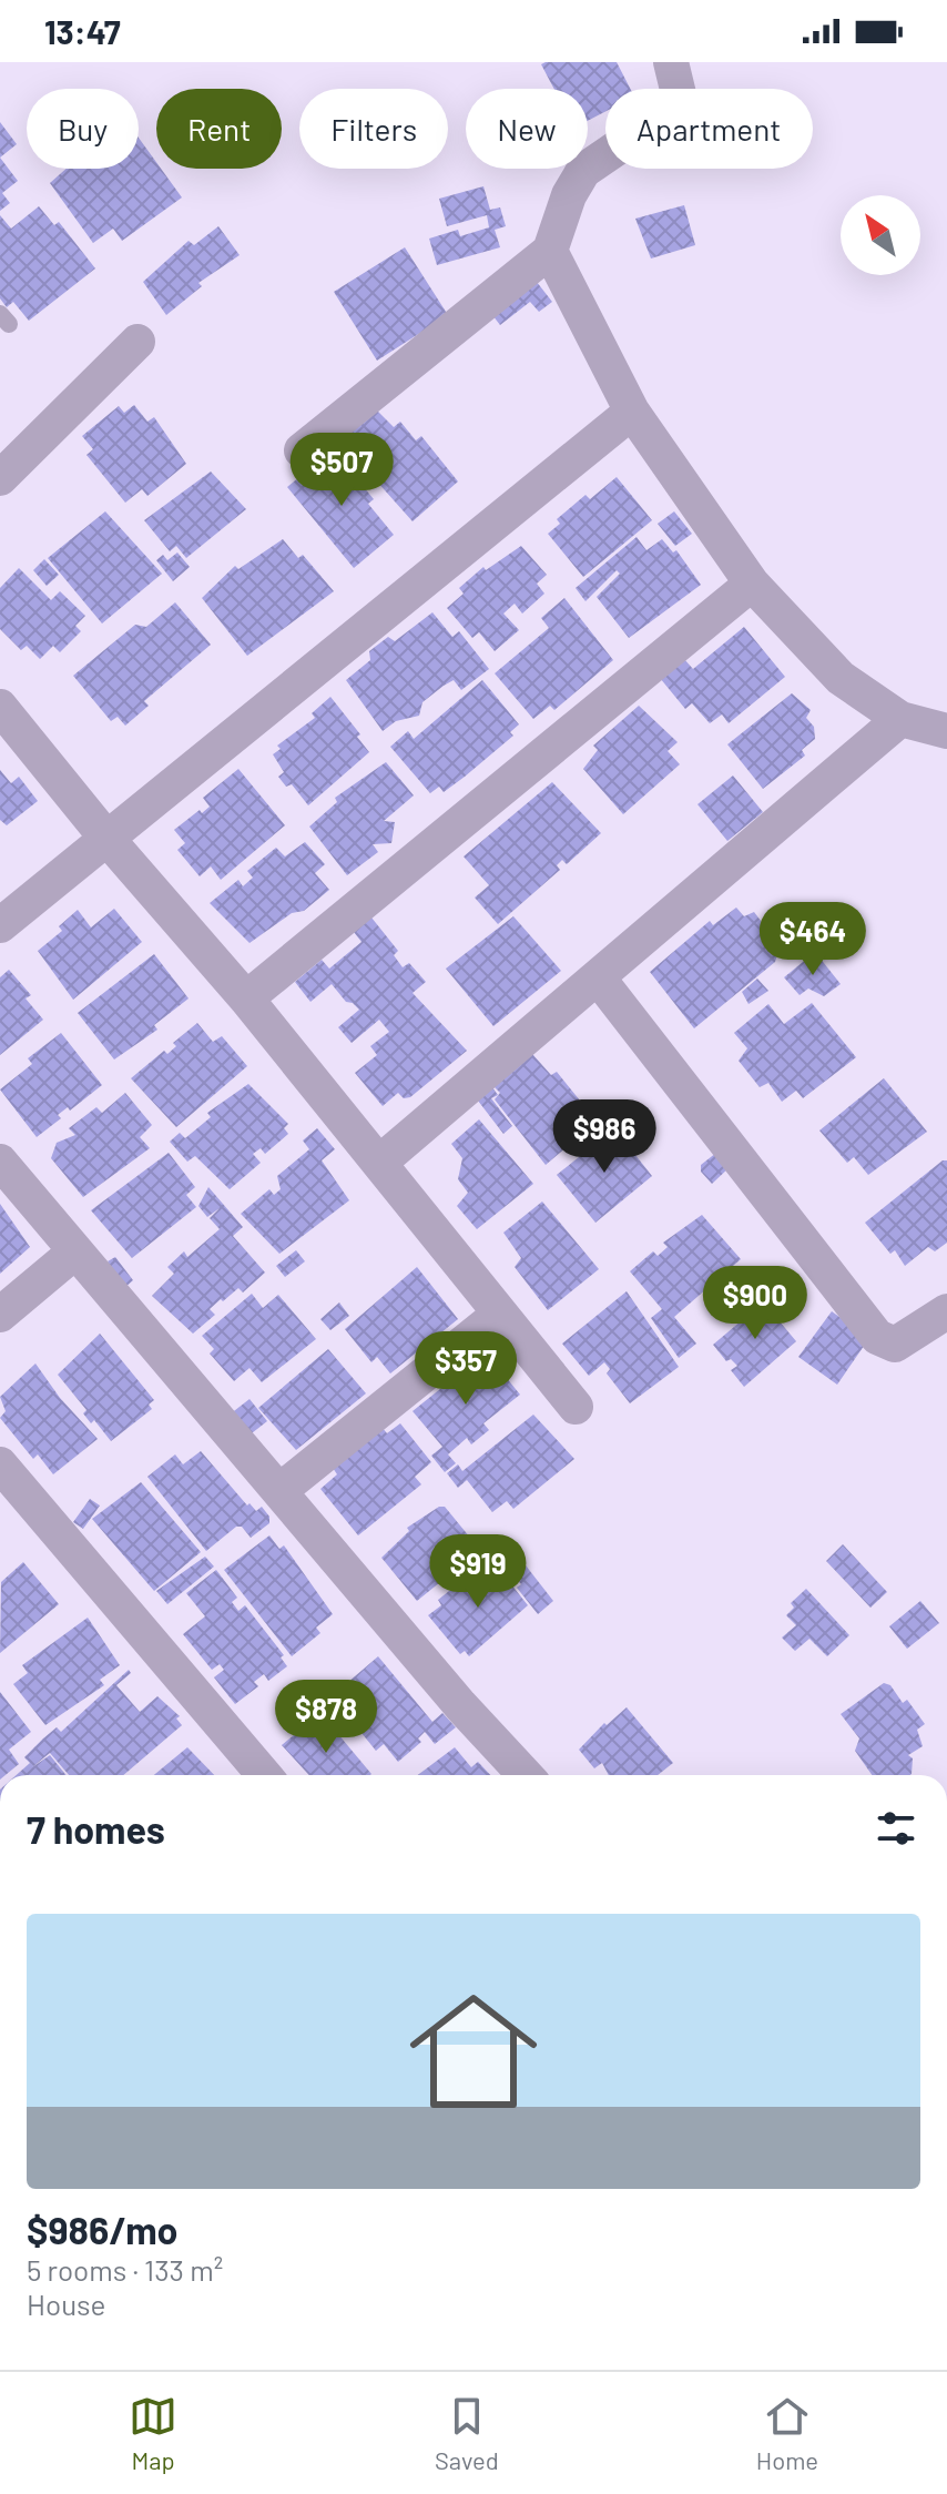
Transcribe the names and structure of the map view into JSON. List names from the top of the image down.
{
  "north": "top left",
  "page": {
    "status": "13:47",
    "chip": [
      "Buy",
      "Rent",
      "Filters",
      "New",
      "Apartment"
    ],
    "price": [
      "$507",
      "$464",
      "$986",
      "$900",
      "$357",
      "$919",
      "$878"
    ],
    "heading": "7 homes",
    "list": [
      {
        "name": "$986/mo",
        "note": "5 rooms · 133 m² · House"
      }
    ],
    "tabs": ["Map", "Saved", "Home"]
  }
}
